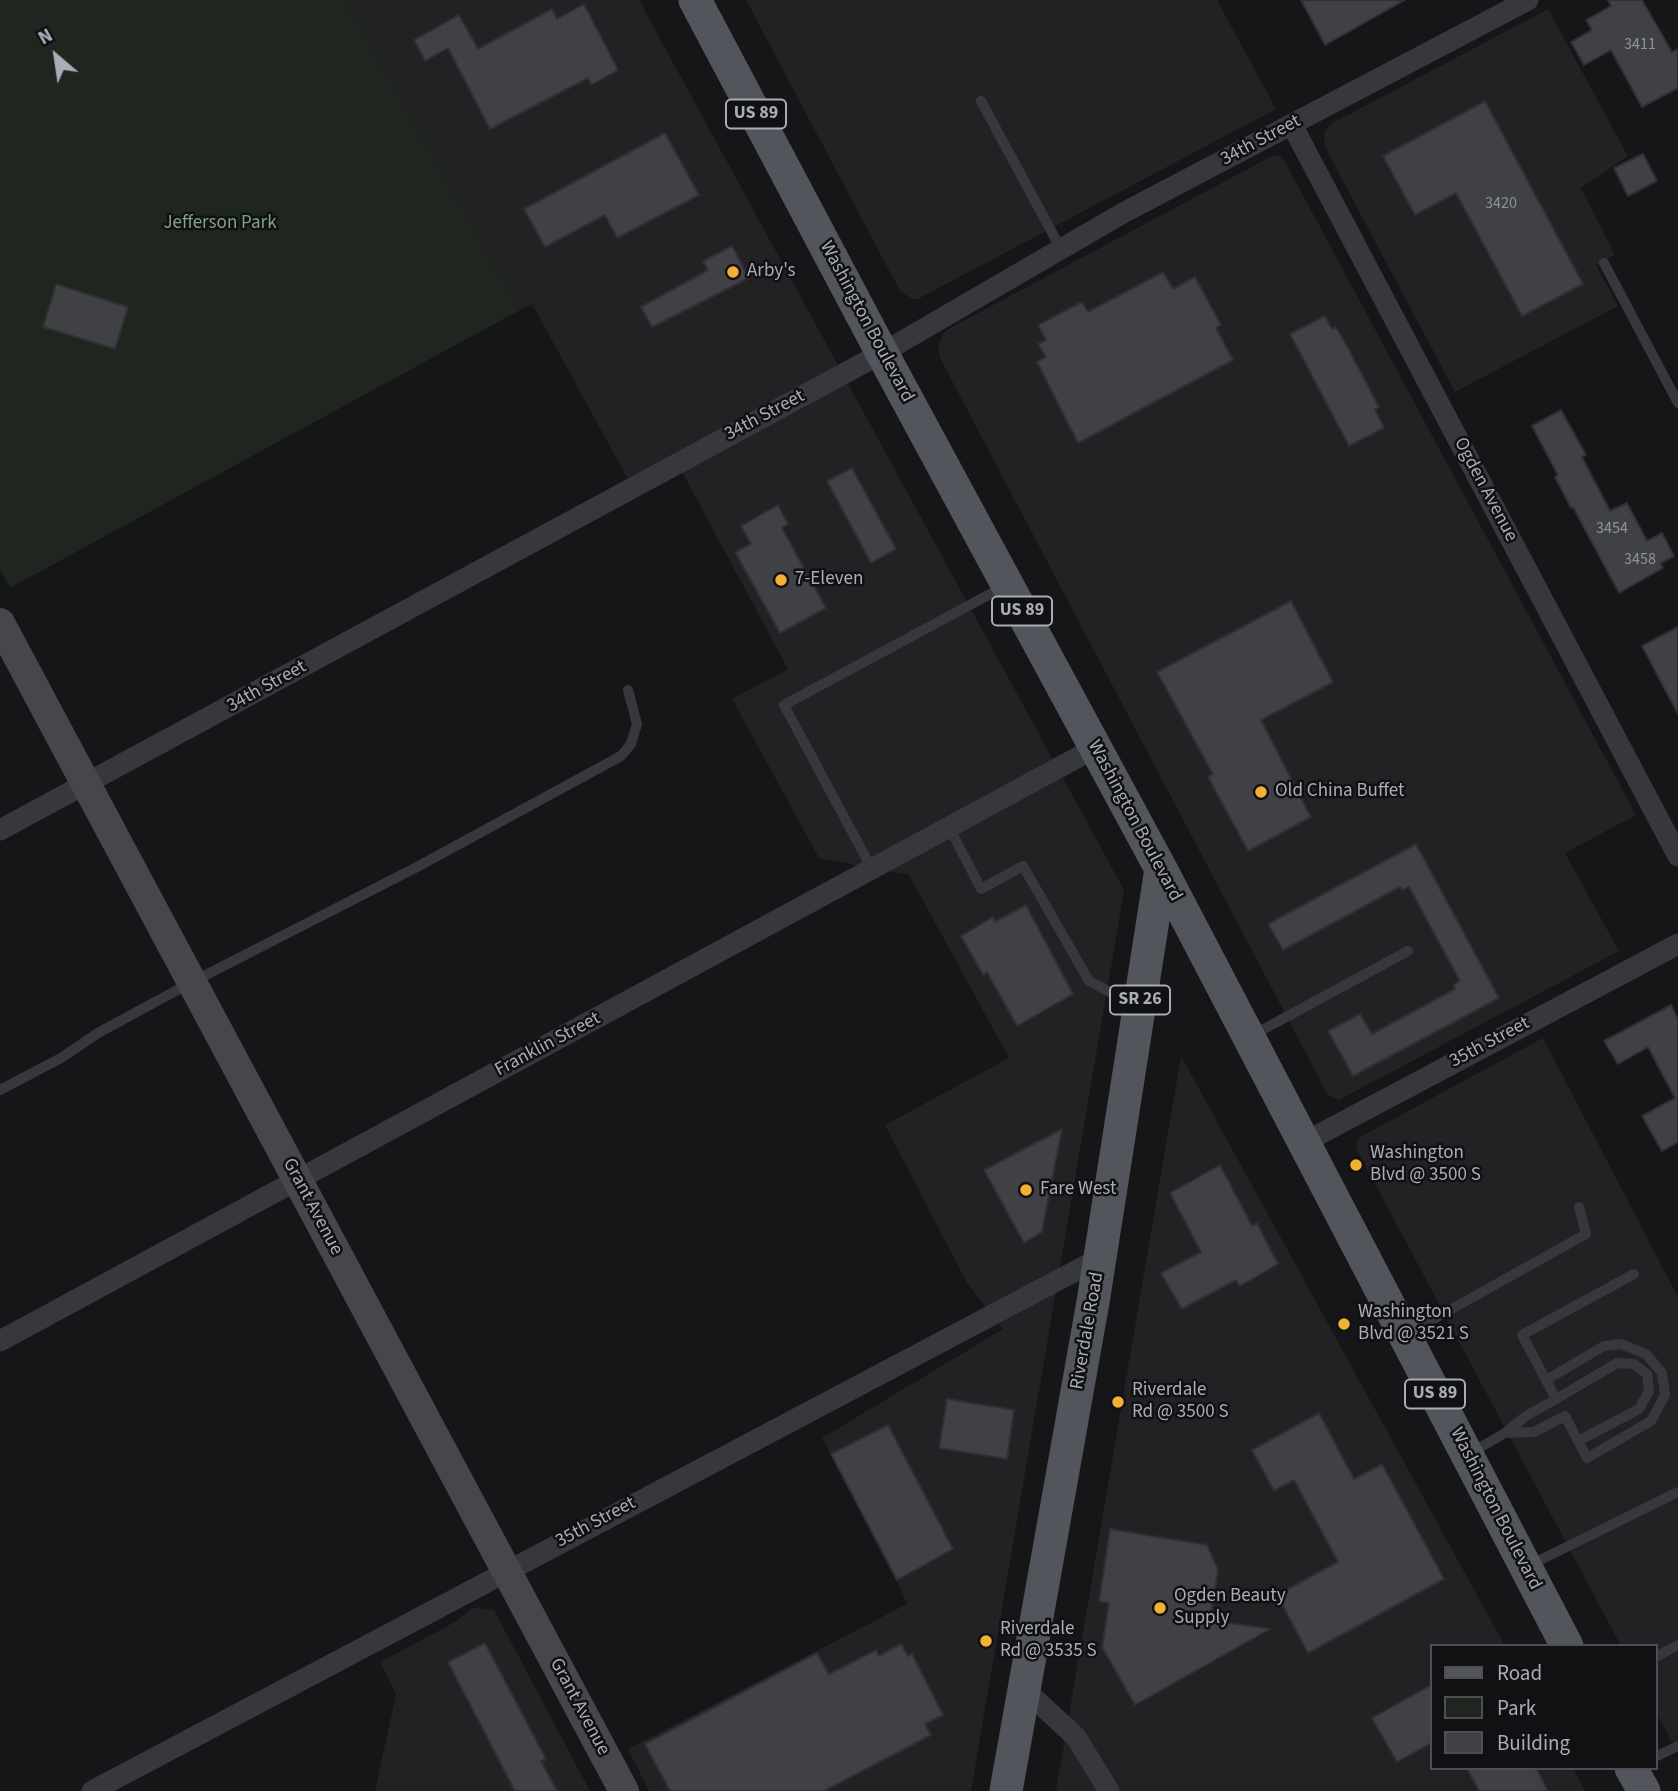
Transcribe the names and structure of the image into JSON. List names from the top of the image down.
{
  "streets": {
    "main road": [
      "US 89",
      "Washington Boulevard",
      "SR 26",
      "Riverdale Road"
    ],
    "street": [
      "34th Street",
      "Ogden Avenue",
      "35th Street",
      "Franklin Street",
      "Grant Avenue"
    ]
  },
  "crossings": [
    ["34th Street", "Washington Boulevard"],
    ["34th Street", "Ogden Avenue"],
    ["34th Street", "Grant Avenue"],
    ["Washington Boulevard", "35th Street"],
    ["Washington Boulevard", "Franklin Street"],
    ["Washington Boulevard", "Riverdale Road"],
    ["35th Street", "Grant Avenue"],
    ["35th Street", "Riverdale Road"],
    ["Franklin Street", "Grant Avenue"]
  ],
  "parks": ["Jefferson Park"],
  "places": [
    "Arby's",
    "7-Eleven",
    "Old China Buffet",
    "Washington Blvd @ 3500 S",
    "Fare West",
    "Washington Blvd @ 3521 S",
    "Riverdale Rd @ 3500 S",
    "Ogden Beauty Supply",
    "Riverdale Rd @ 3535 S"
  ],
  "house_numbers": [
    "3411",
    "3420",
    "3454",
    "3458"
  ],
  "legend": ["Road", "Park", "Building"],
  "north": "top left"
}
